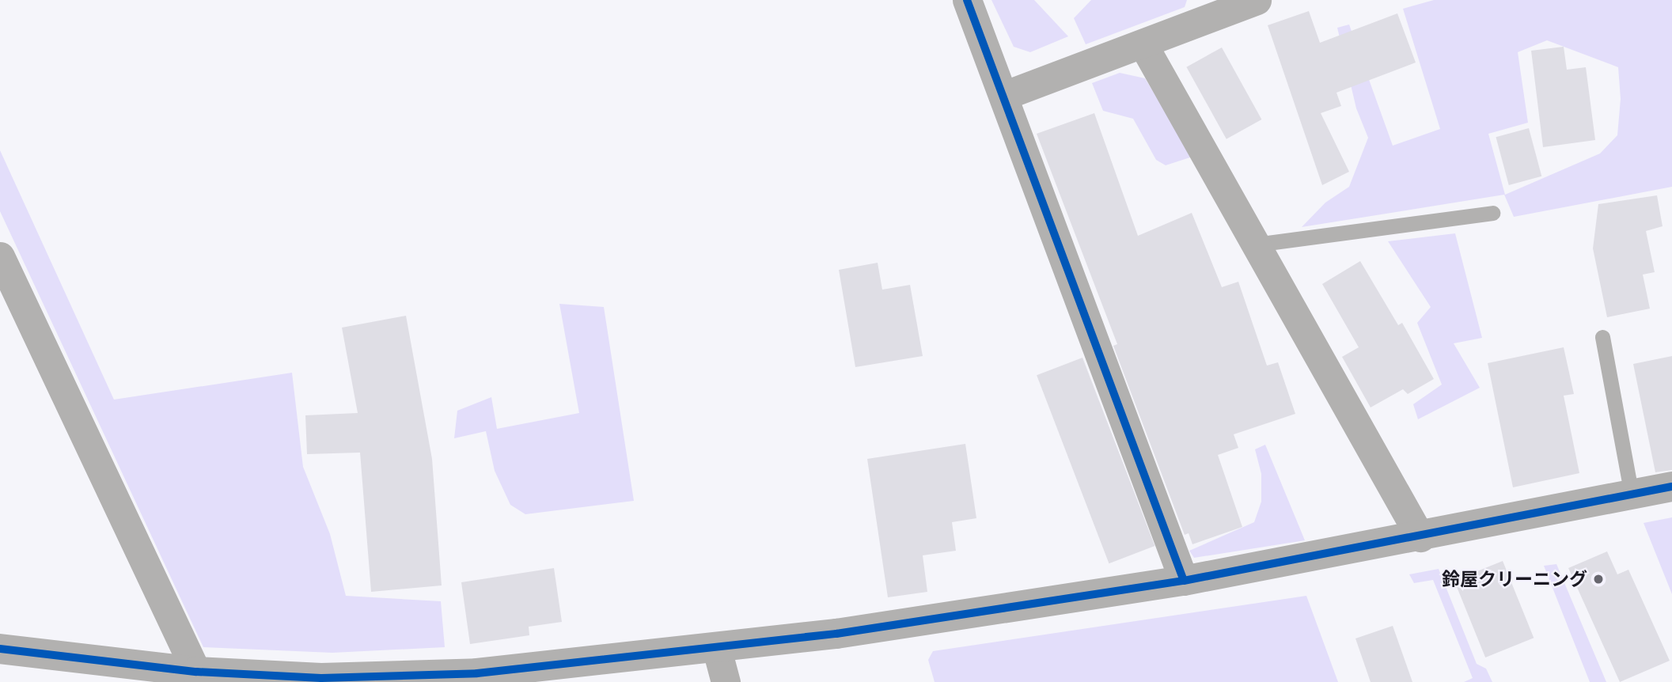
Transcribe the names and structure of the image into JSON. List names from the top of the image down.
{
  "places": ["鈴屋クリーニング"]
}
